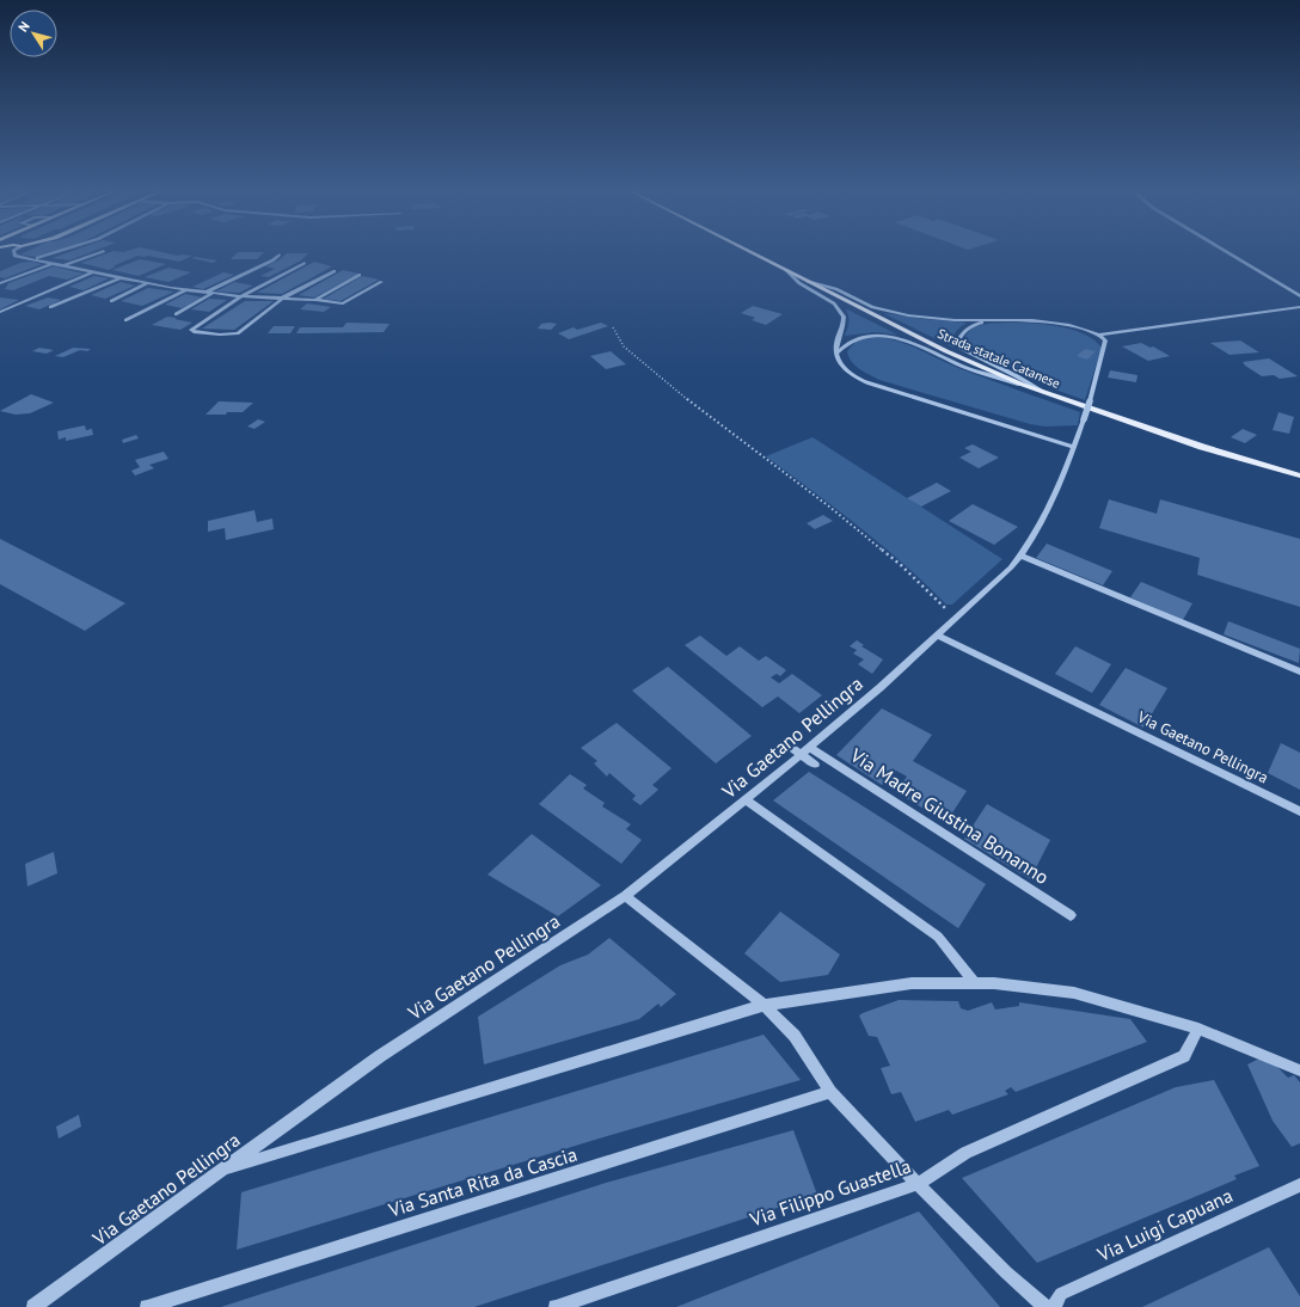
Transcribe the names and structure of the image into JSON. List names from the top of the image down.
{
  "streets": {
    "main road": ["Strada statale Catanese"],
    "street": [
      "Via Gaetano Pellingra",
      "Via Madre Giustina Bonanno",
      "Via Santa Rita da Cascia",
      "Via Filippo Guastella",
      "Via Luigi Capuana"
    ]
  },
  "crossings": [
    ["Via Gaetano Pellingra", "Via Madre Giustina Bonanno"]
  ],
  "north": "top left"
}
